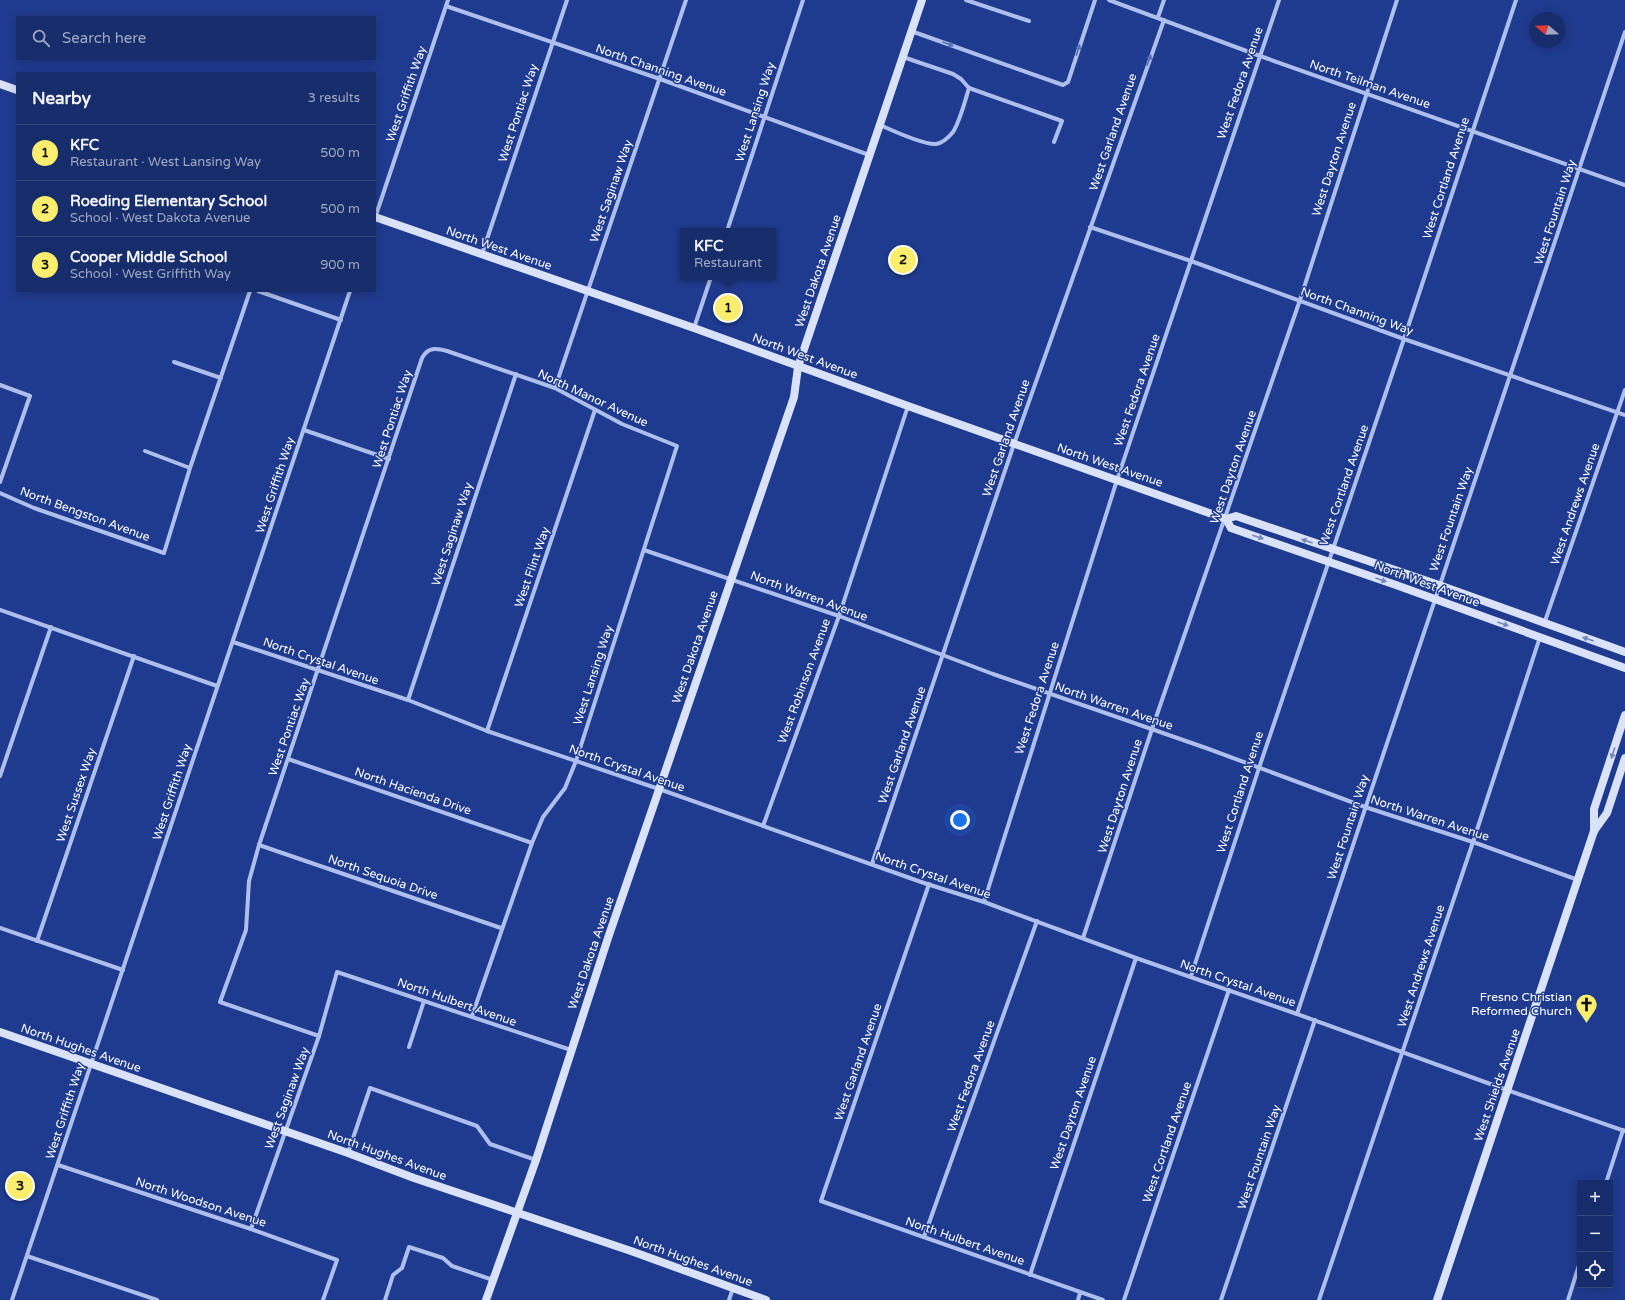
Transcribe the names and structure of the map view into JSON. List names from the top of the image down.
{
  "streets": {
    "main road": [
      "North West Avenue",
      "West Dakota Avenue",
      "North Hughes Avenue",
      "West Shields Avenue"
    ],
    "street": [
      "North Channing Avenue",
      "West Fedora Avenue",
      "North Teilman Avenue",
      "West Griffith Way",
      "West Lansing Way",
      "West Pontiac Way",
      "West Garland Avenue",
      "West Dayton Avenue",
      "West Cortland Avenue",
      "West Saginaw Way",
      "West Fountain Way",
      "North Channing Way",
      "North Manor Avenue",
      "West Andrews Avenue",
      "North Bengston Avenue",
      "West Flint Way",
      "North Warren Avenue",
      "North Crystal Avenue",
      "West Robinson Avenue",
      "North Hacienda Drive",
      "West Sussex Way",
      "North Sequoia Drive",
      "North Hulbert Avenue",
      "North Woodson Avenue"
    ]
  },
  "crossings": [
    ["North Channing Avenue", "West Griffith Way"],
    ["North Channing Avenue", "West Lansing Way"],
    ["North Channing Avenue", "West Pontiac Way"],
    ["North Channing Avenue", "West Saginaw Way"],
    ["North Channing Avenue", "West Dakota Avenue"],
    ["West Fedora Avenue", "North Teilman Avenue"],
    ["West Fedora Avenue", "North West Avenue"],
    ["West Fedora Avenue", "North Channing Way"],
    ["West Fedora Avenue", "North Warren Avenue"],
    ["West Fedora Avenue", "North Crystal Avenue"],
    ["West Fedora Avenue", "North Hulbert Avenue"],
    ["North Teilman Avenue", "West Garland Avenue"],
    ["North Teilman Avenue", "West Dayton Avenue"],
    ["North Teilman Avenue", "West Cortland Avenue"],
    ["North Teilman Avenue", "West Fountain Way"],
    ["West Griffith Way", "North Crystal Avenue"],
    ["West Griffith Way", "North Hughes Avenue"],
    ["West Griffith Way", "North Woodson Avenue"],
    ["West Lansing Way", "North Manor Avenue"],
    ["West Lansing Way", "North Warren Avenue"],
    ["West Lansing Way", "North Crystal Avenue"],
    ["West Lansing Way", "North Hacienda Drive"],
    ["West Lansing Way", "North Sequoia Drive"],
    ["West Lansing Way", "North Hulbert Avenue"],
    ["West Pontiac Way", "West Saginaw Way"],
    ["West Pontiac Way", "North West Avenue"],
    ["West Pontiac Way", "North Manor Avenue"],
    ["West Pontiac Way", "North Crystal Avenue"],
    ["West Pontiac Way", "North Hacienda Drive"],
    ["West Pontiac Way", "North Sequoia Drive"],
    ["West Garland Avenue", "North West Avenue"],
    ["West Garland Avenue", "North Channing Way"],
    ["West Garland Avenue", "North Warren Avenue"],
    ["West Garland Avenue", "North Crystal Avenue"],
    ["West Garland Avenue", "North Hulbert Avenue"],
    ["West Dayton Avenue", "North West Avenue"],
    ["West Dayton Avenue", "North Channing Way"],
    ["West Dayton Avenue", "North Warren Avenue"],
    ["West Dayton Avenue", "North Crystal Avenue"],
    ["West Dayton Avenue", "North Hulbert Avenue"],
    ["West Cortland Avenue", "North West Avenue"],
    ["West Cortland Avenue", "North Channing Way"],
    ["West Cortland Avenue", "North Warren Avenue"],
    ["West Cortland Avenue", "North Crystal Avenue"],
    ["West Saginaw Way", "North West Avenue"],
    ["West Saginaw Way", "North Manor Avenue"],
    ["West Saginaw Way", "North Crystal Avenue"],
    ["West Saginaw Way", "North Hulbert Avenue"],
    ["West Saginaw Way", "North Hughes Avenue"],
    ["West Saginaw Way", "North Woodson Avenue"],
    ["West Fountain Way", "North West Avenue"],
    ["West Fountain Way", "North Channing Way"],
    ["West Fountain Way", "North Warren Avenue"],
    ["West Fountain Way", "North Crystal Avenue"],
    ["North West Avenue", "West Dakota Avenue"],
    ["North West Avenue", "West Andrews Avenue"],
    ["North West Avenue", "West Robinson Avenue"],
    ["West Dakota Avenue", "North Warren Avenue"],
    ["West Dakota Avenue", "North Crystal Avenue"],
    ["West Dakota Avenue", "North Hulbert Avenue"],
    ["West Dakota Avenue", "North Hughes Avenue"],
    ["North Channing Way", "West Andrews Avenue"],
    ["North Manor Avenue", "West Flint Way"],
    ["West Andrews Avenue", "North Warren Avenue"],
    ["West Andrews Avenue", "North Crystal Avenue"],
    ["West Flint Way", "North Crystal Avenue"],
    ["North Warren Avenue", "West Robinson Avenue"],
    ["North Warren Avenue", "West Shields Avenue"],
    ["North Crystal Avenue", "West Robinson Avenue"],
    ["North Crystal Avenue", "West Shields Avenue"]
  ],
  "places": {
    "church": ["Fresno Christian Reformed Church"]
  },
  "north": "left",
  "page": {
    "search": "Search here",
    "heading": ["Nearby", "3 results"],
    "list": [
      {
        "mark": "1",
        "name": "KFC",
        "note": "Restaurant · West Lansing Way",
        "value": "500 m"
      },
      {
        "mark": "2",
        "name": "Roeding Elementary School",
        "note": "School · West Dakota Avenue",
        "value": "500 m"
      },
      {
        "mark": "3",
        "name": "Cooper Middle School",
        "note": "School · West Griffith Way",
        "value": "900 m"
      }
    ],
    "popup": ["KFC", "Restaurant"],
    "pins": ["2", "1", "3"],
    "map_buttons": ["+", "−"]
  }
}
